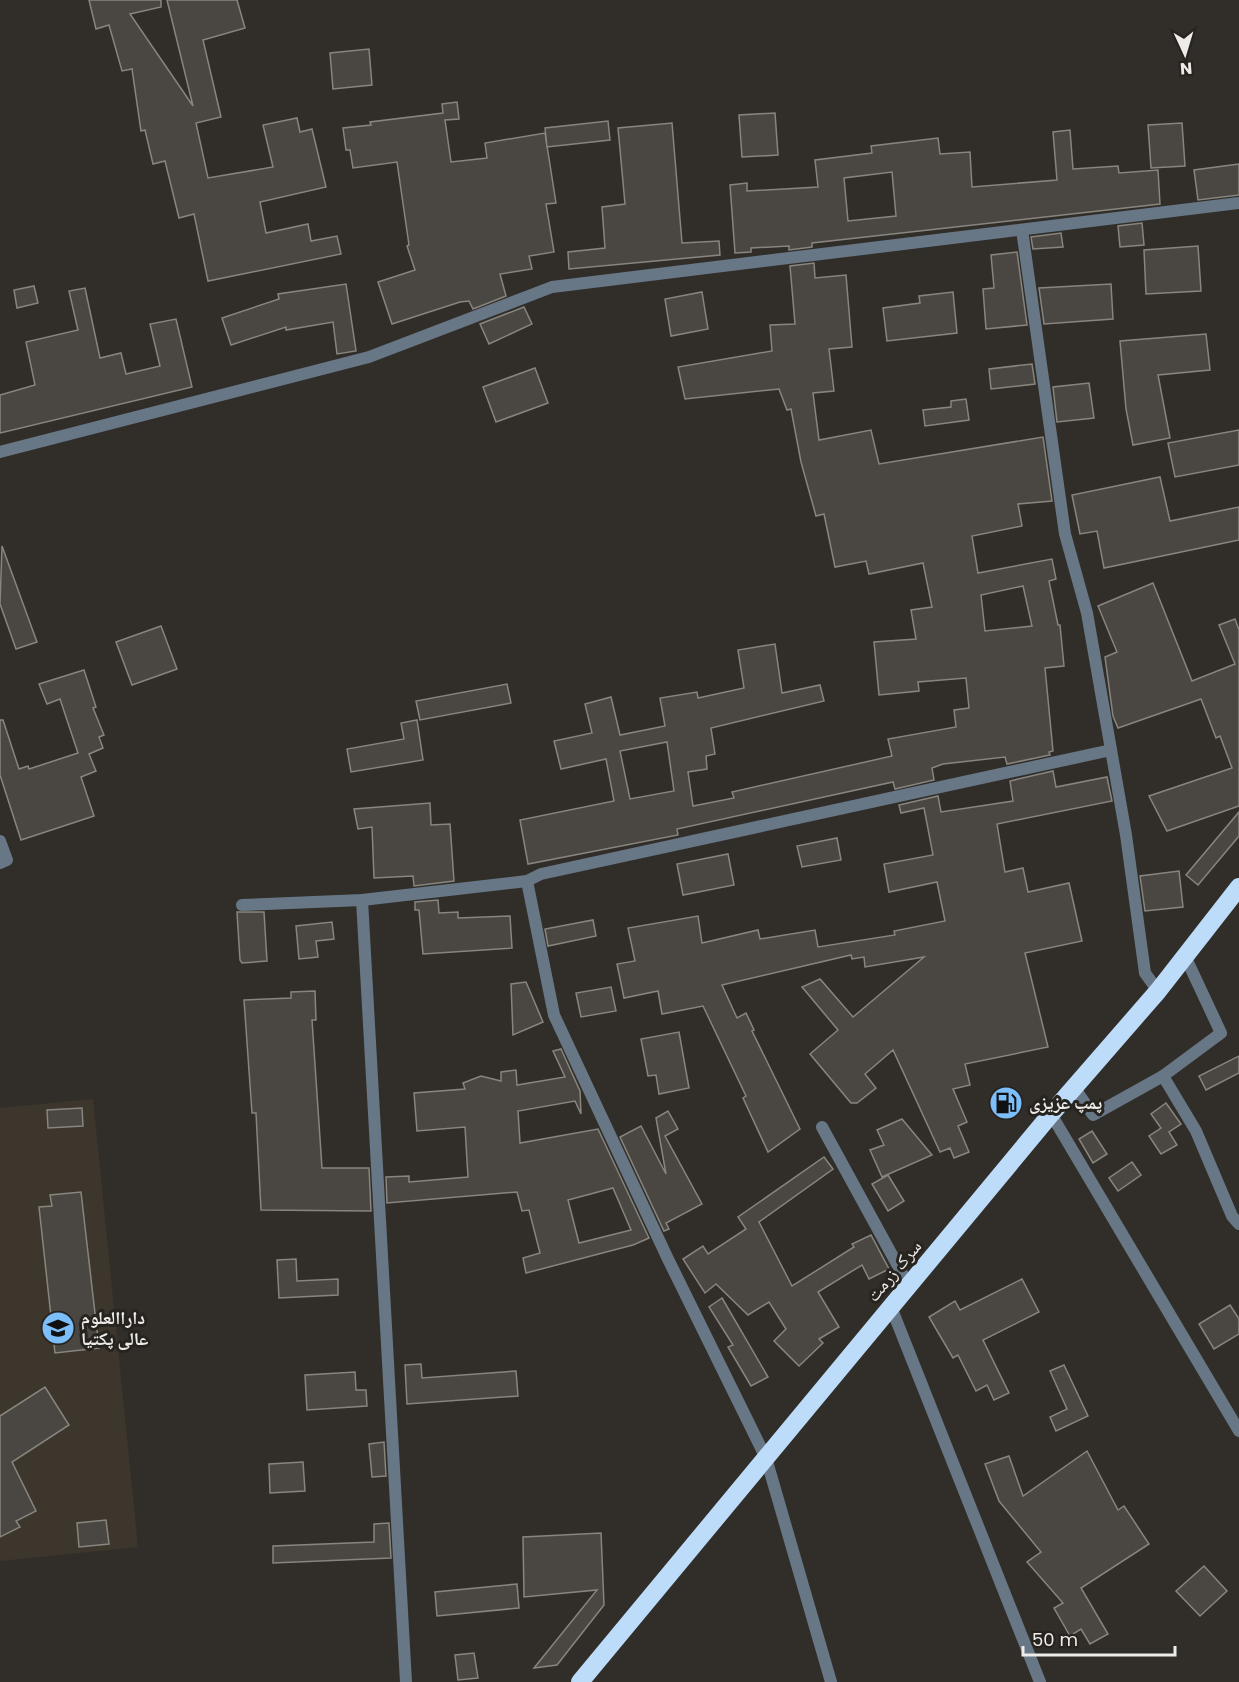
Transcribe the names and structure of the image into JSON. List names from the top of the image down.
{
  "streets": {
    "highway": ["سرک زرمت"]
  },
  "places": {
    "fuel station": ["پمپ عزیزی"],
    "school or university": ["داراالعلوم عالی پکتیا"]
  },
  "scale_bar": "50 m",
  "north": "bottom"
}
